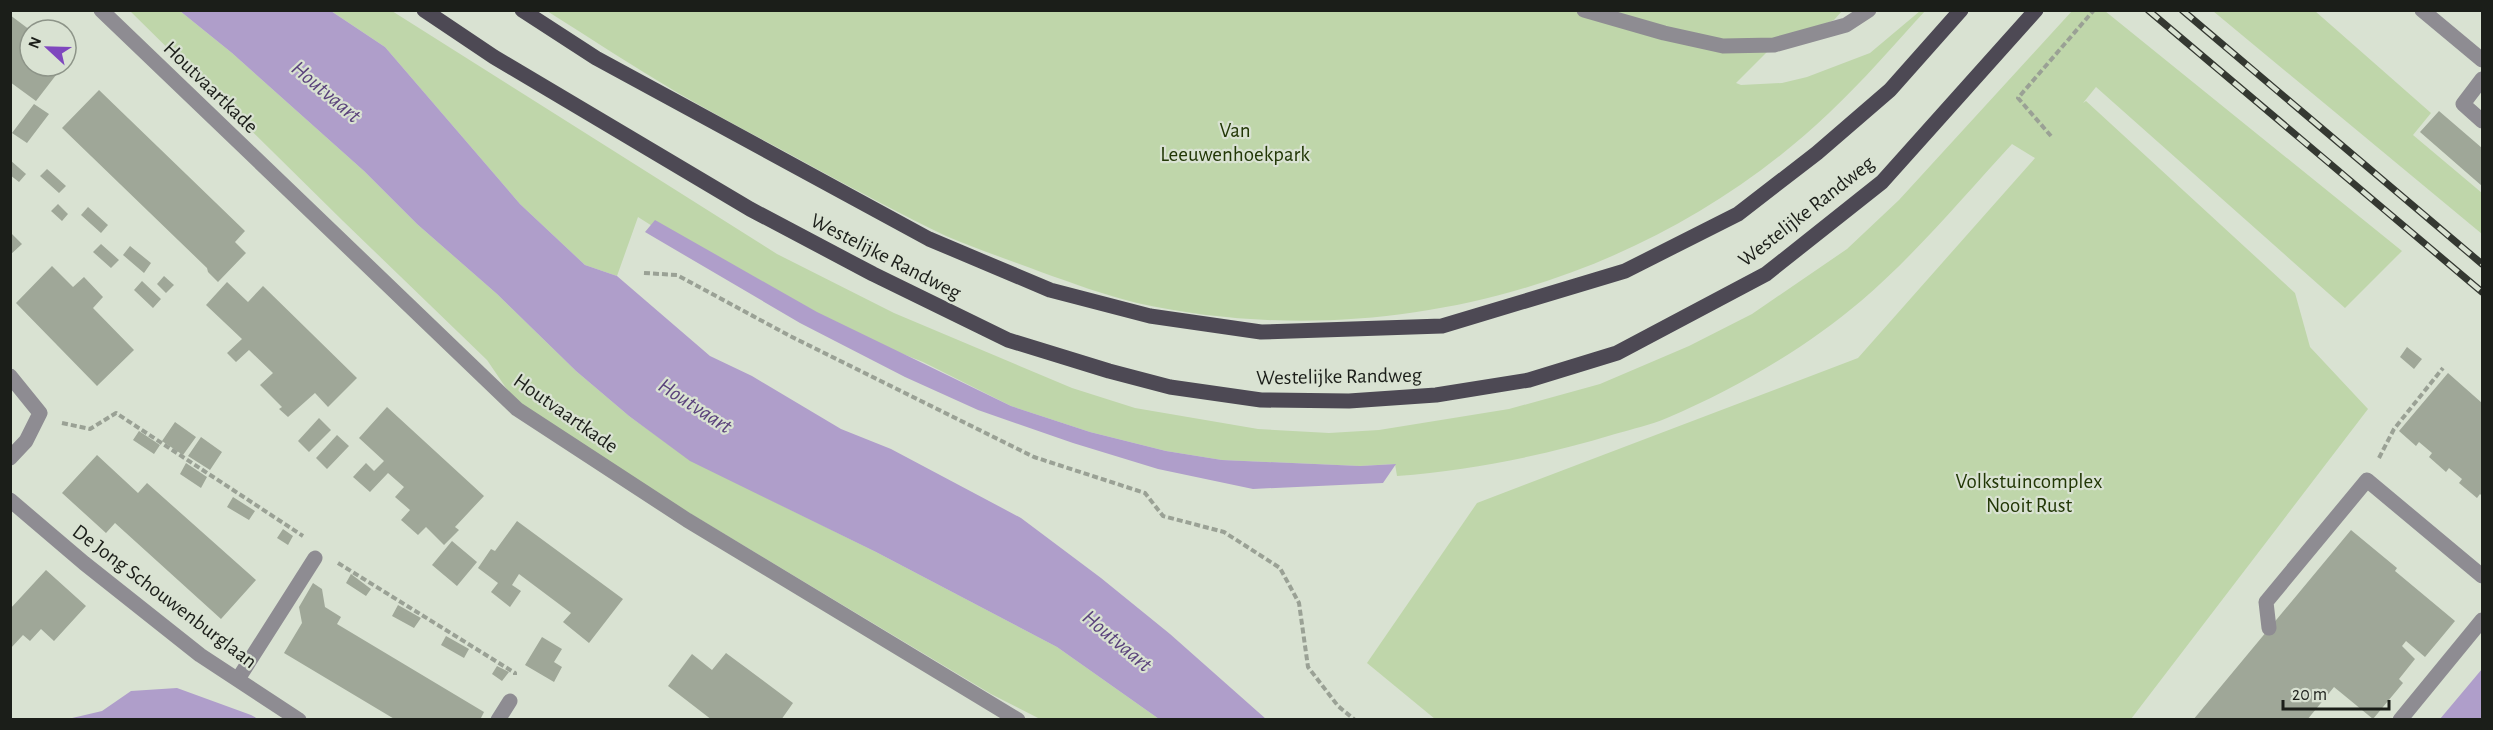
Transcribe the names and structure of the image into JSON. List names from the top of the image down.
{
  "streets": {
    "main road": ["Westelijke Randweg"],
    "street": ["Houtvaartkade", "De Jong Schouwenburglaan"]
  },
  "water": ["Houtvaart"],
  "parks": ["Van Leeuwenhoekpark", "Volkstuincomplex Nooit Rust"],
  "scale_bar": "20 m",
  "north": "left"
}
